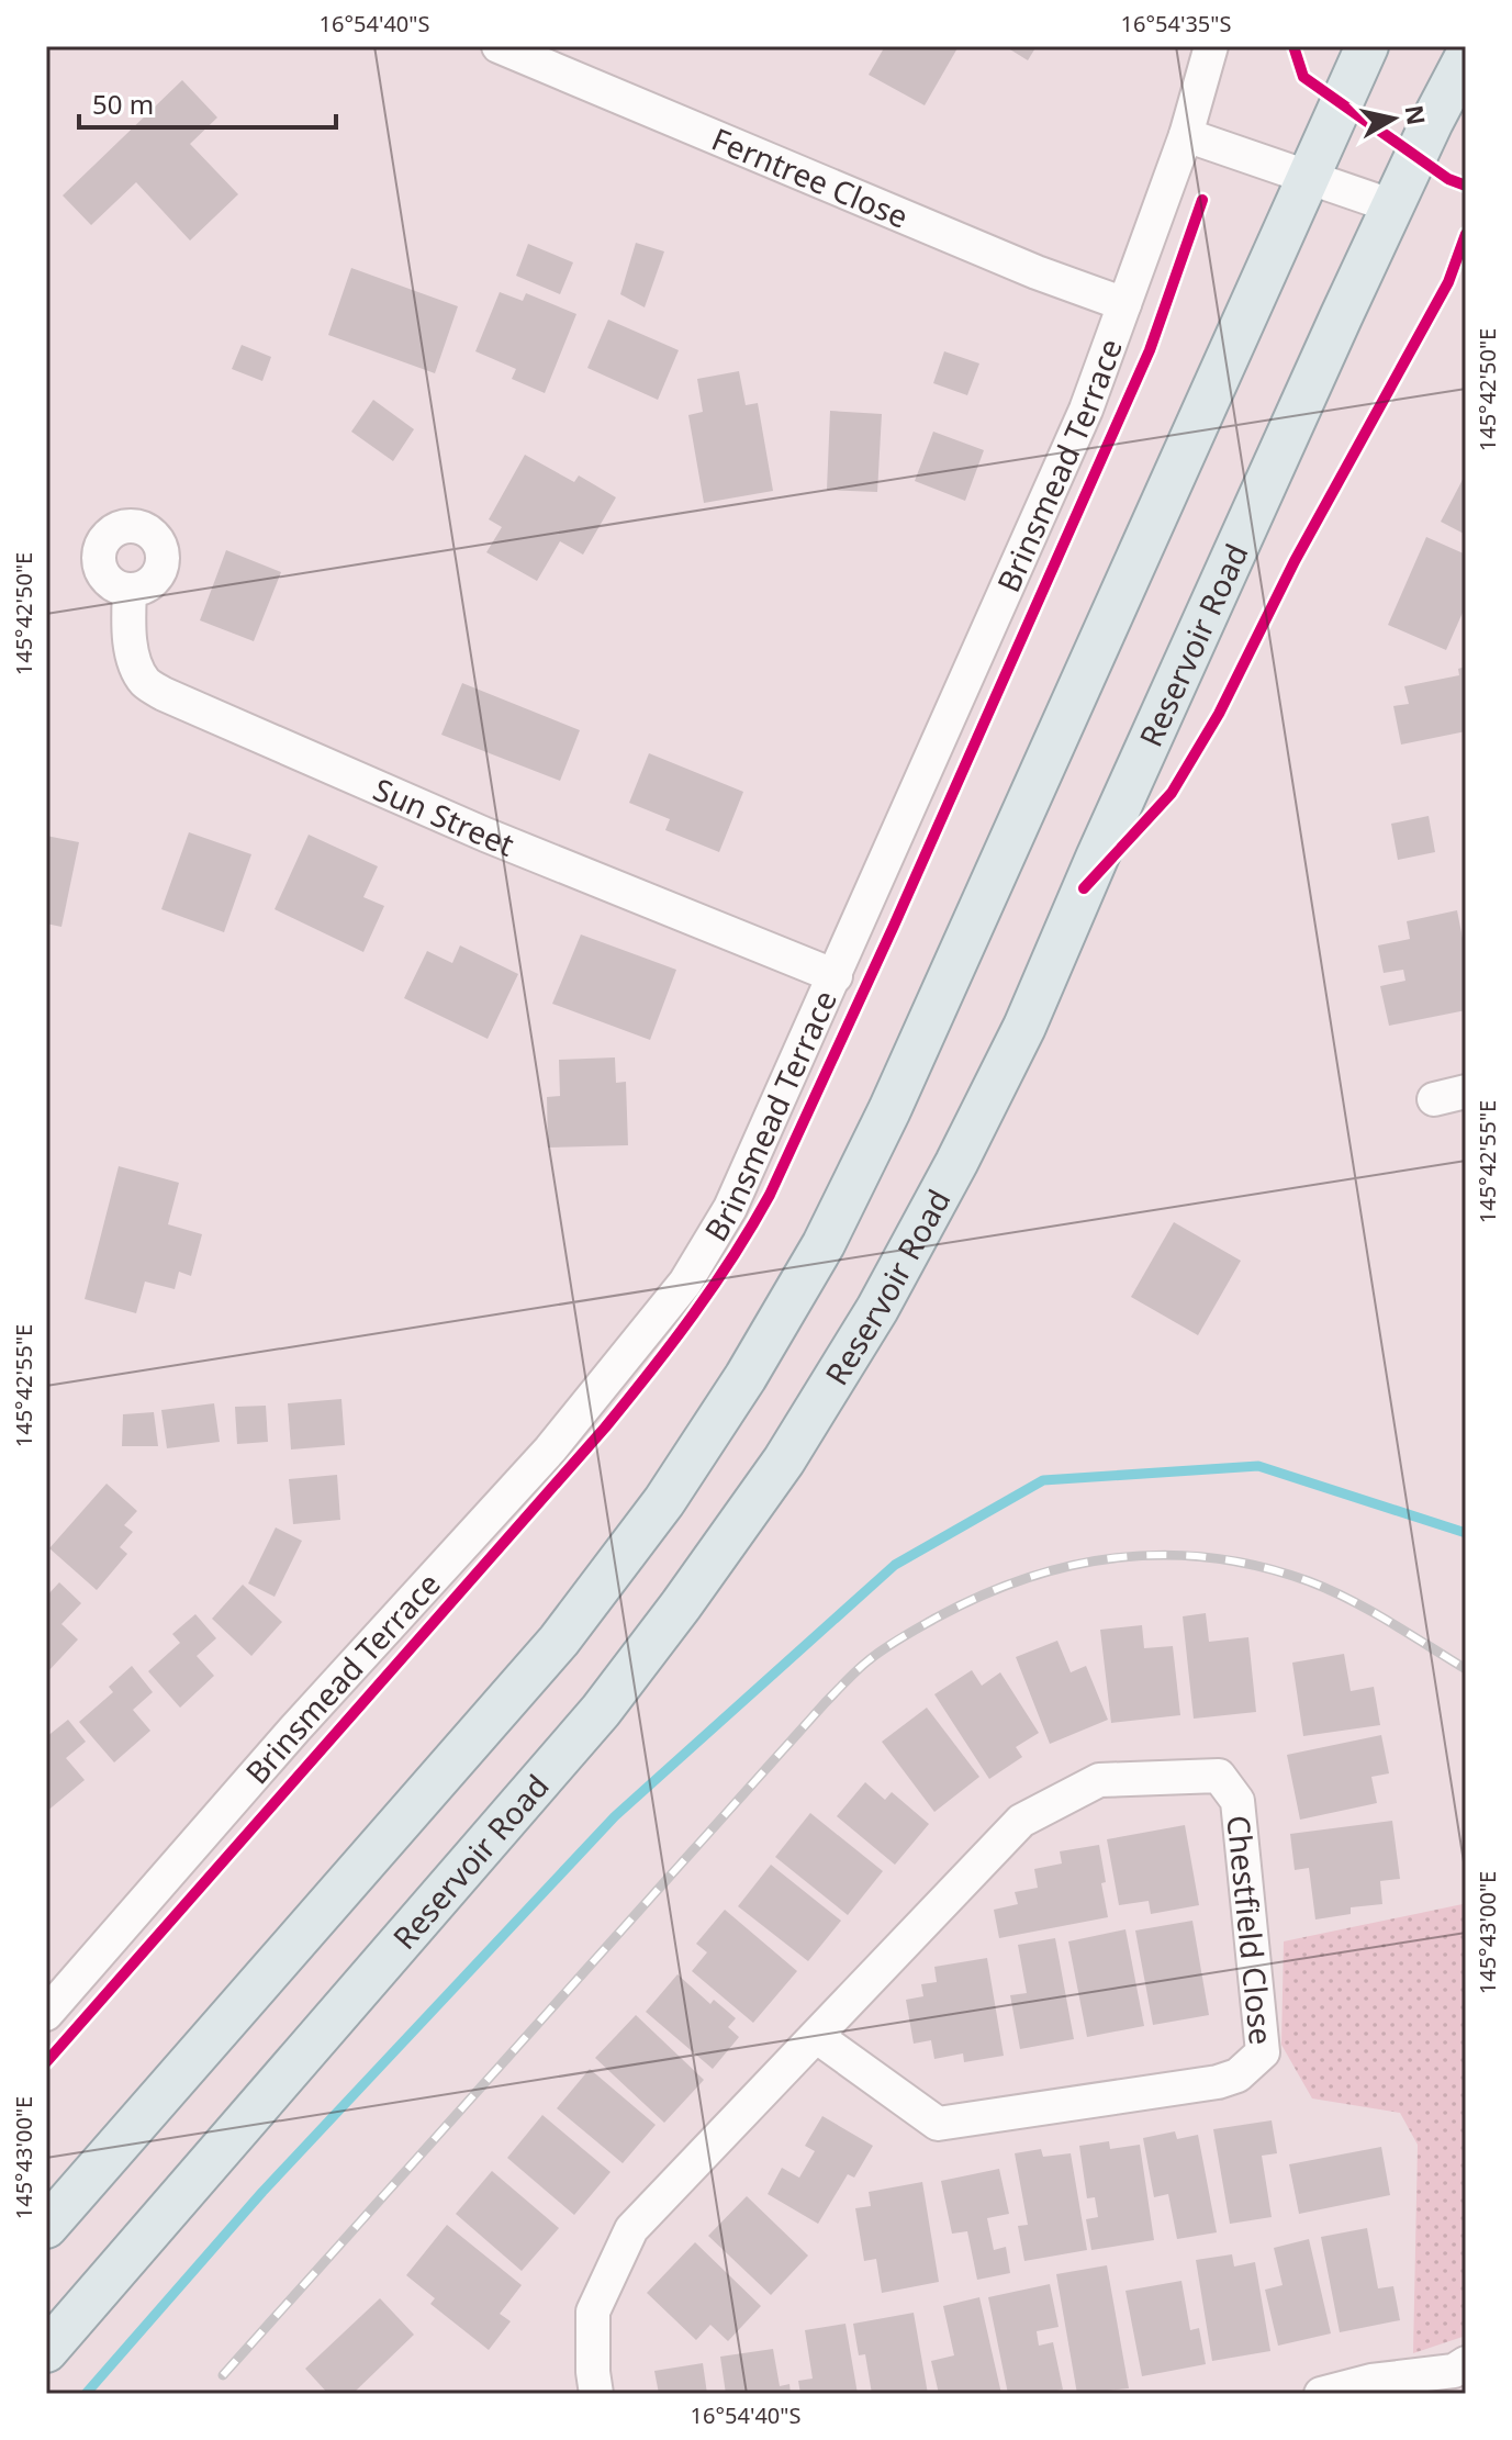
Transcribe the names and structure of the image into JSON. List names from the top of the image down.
{
  "streets": {
    "main road": ["Reservoir Road"],
    "street": [
      "Ferntree Close",
      "Brinsmead Terrace",
      "Sun Street",
      "Chestfield Close"
    ]
  },
  "crossings": [
    ["Ferntree Close", "Brinsmead Terrace"],
    ["Brinsmead Terrace", "Sun Street"]
  ],
  "scale_bar": "50 m",
  "north": "right",
  "coordinates": [
    "16°54'40\"S",
    "16°54'35\"S",
    "145°42'50\"E",
    "145°42'55\"E",
    "145°43'00\"E"
  ]
}
